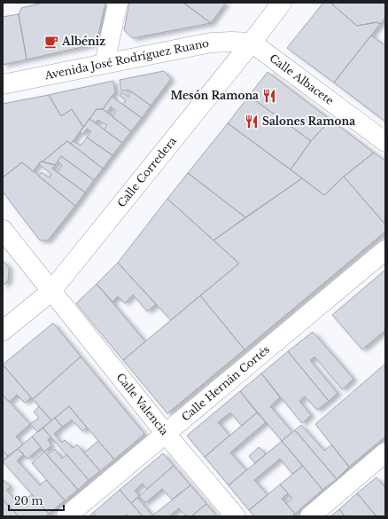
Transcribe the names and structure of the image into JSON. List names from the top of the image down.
{
  "streets": {
    "street": [
      "Avenida José Rodríguez Ruano",
      "Calle Albacete",
      "Calle Corredera",
      "Calle Hernán Cortés",
      "Calle Valencia"
    ]
  },
  "crossings": [
    ["Avenida José Rodríguez Ruano", "Calle Albacete"],
    ["Avenida José Rodríguez Ruano", "Calle Corredera"],
    ["Calle Albacete", "Calle Corredera"],
    ["Calle Corredera", "Calle Valencia"],
    ["Calle Hernán Cortés", "Calle Valencia"]
  ],
  "places": {
    "cafe": ["Albéniz"],
    "restaurant": ["Mesón Ramona", "Salones Ramona"]
  },
  "scale_bar": "20 m"
}
